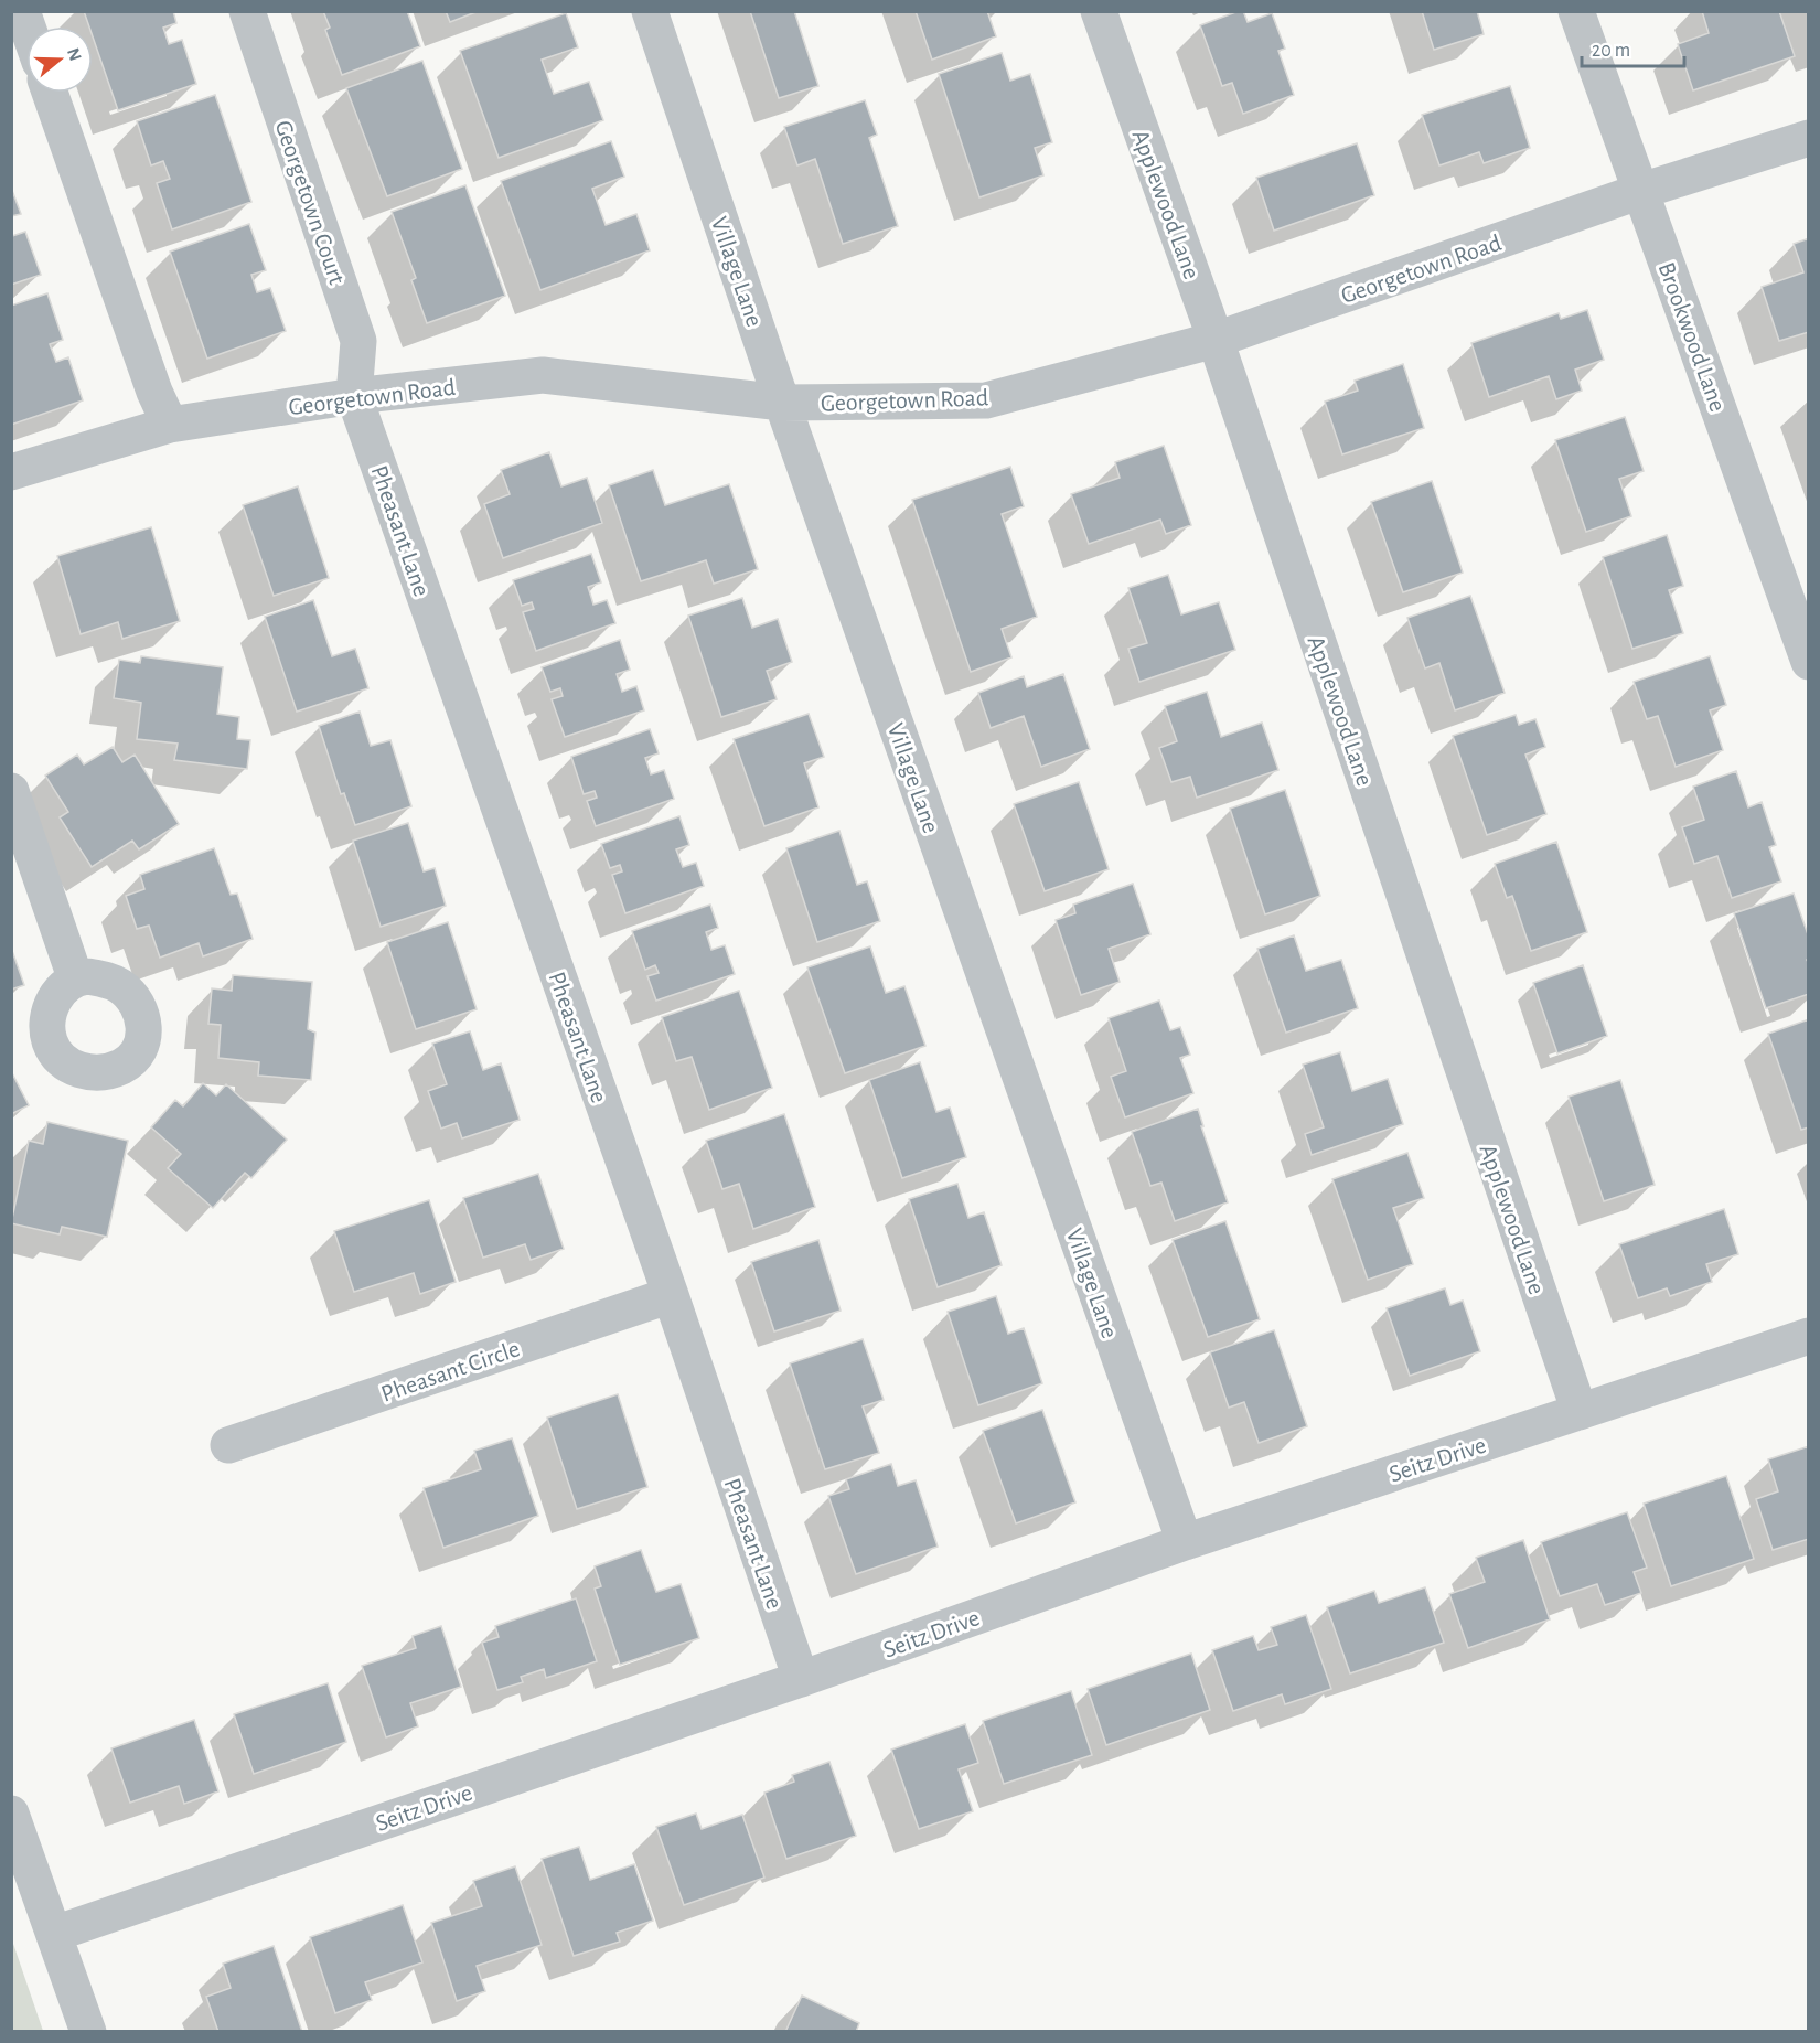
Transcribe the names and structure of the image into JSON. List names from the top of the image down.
{
  "streets": {
    "street": [
      "Georgetown Court",
      "Applewood Lane",
      "Georgetown Road",
      "Village Lane",
      "Brookwood Lane",
      "Pheasant Lane",
      "Pheasant Circle",
      "Seitz Drive"
    ]
  },
  "crossings": [
    ["Georgetown Court", "Georgetown Road"],
    ["Georgetown Court", "Pheasant Lane"],
    ["Applewood Lane", "Georgetown Road"],
    ["Applewood Lane", "Seitz Drive"],
    ["Georgetown Road", "Village Lane"],
    ["Georgetown Road", "Brookwood Lane"],
    ["Georgetown Road", "Pheasant Lane"],
    ["Village Lane", "Seitz Drive"],
    ["Pheasant Lane", "Pheasant Circle"],
    ["Pheasant Lane", "Seitz Drive"]
  ],
  "scale_bar": "20 m",
  "north": "right"
}
